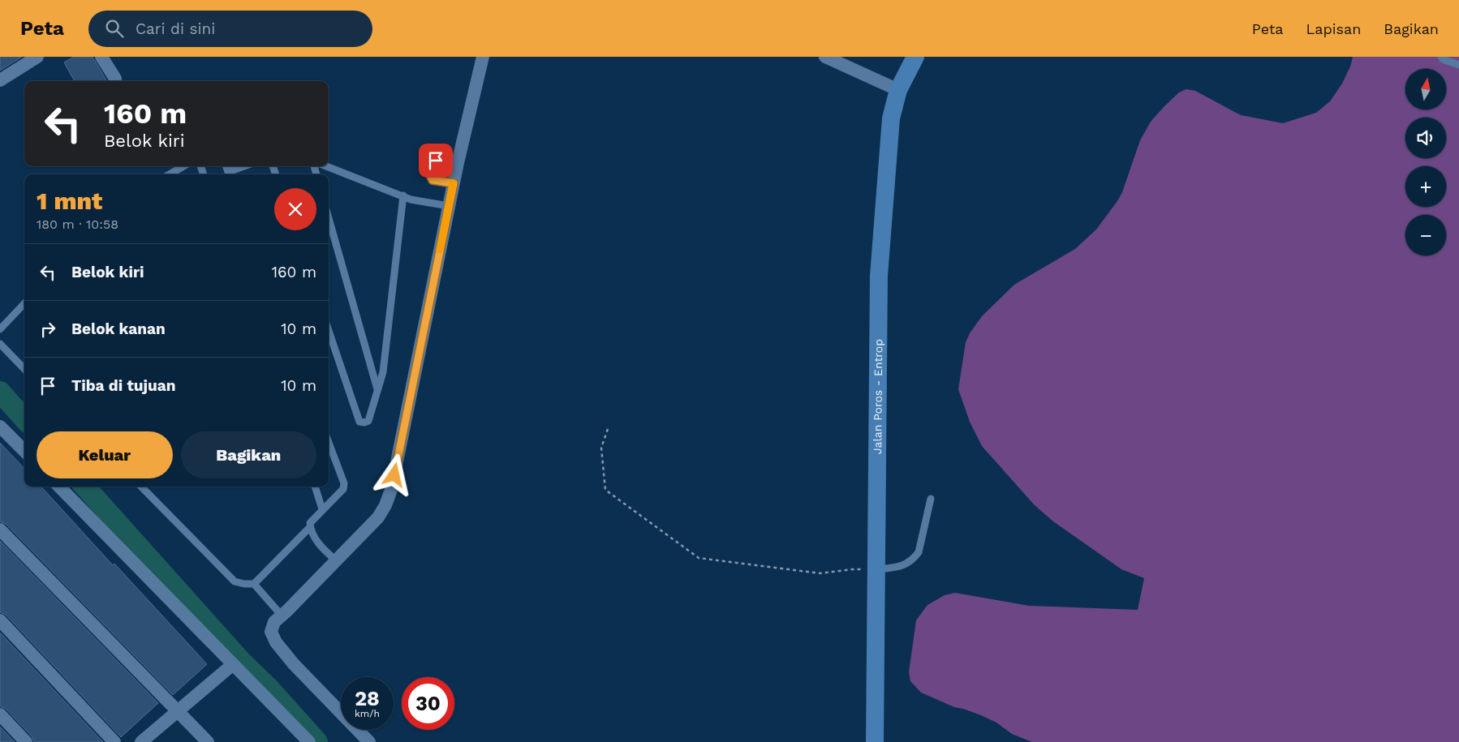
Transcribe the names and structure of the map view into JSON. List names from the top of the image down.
{
  "streets": {
    "main road": ["Jalan Poros - Entrop"]
  },
  "north": "top",
  "page": {
    "header": "Peta",
    "search": "Cari di sini",
    "nav": ["Peta", "Lapisan", "Bagikan"],
    "map_buttons": ["+", "−"],
    "turn": ["160 m", "Belok kiri"],
    "heading": ["1 mnt", "180 m · 10:58"],
    "list": [
      {
        "name": "Belok kiri",
        "value": "160 m"
      },
      {
        "name": "Belok kanan",
        "value": "10 m"
      },
      {
        "name": "Tiba di tujuan",
        "value": "10 m"
      }
    ],
    "buttons": ["Keluar", "Bagikan"],
    "speed": "28 km/h",
    "limit": "30"
  }
}
